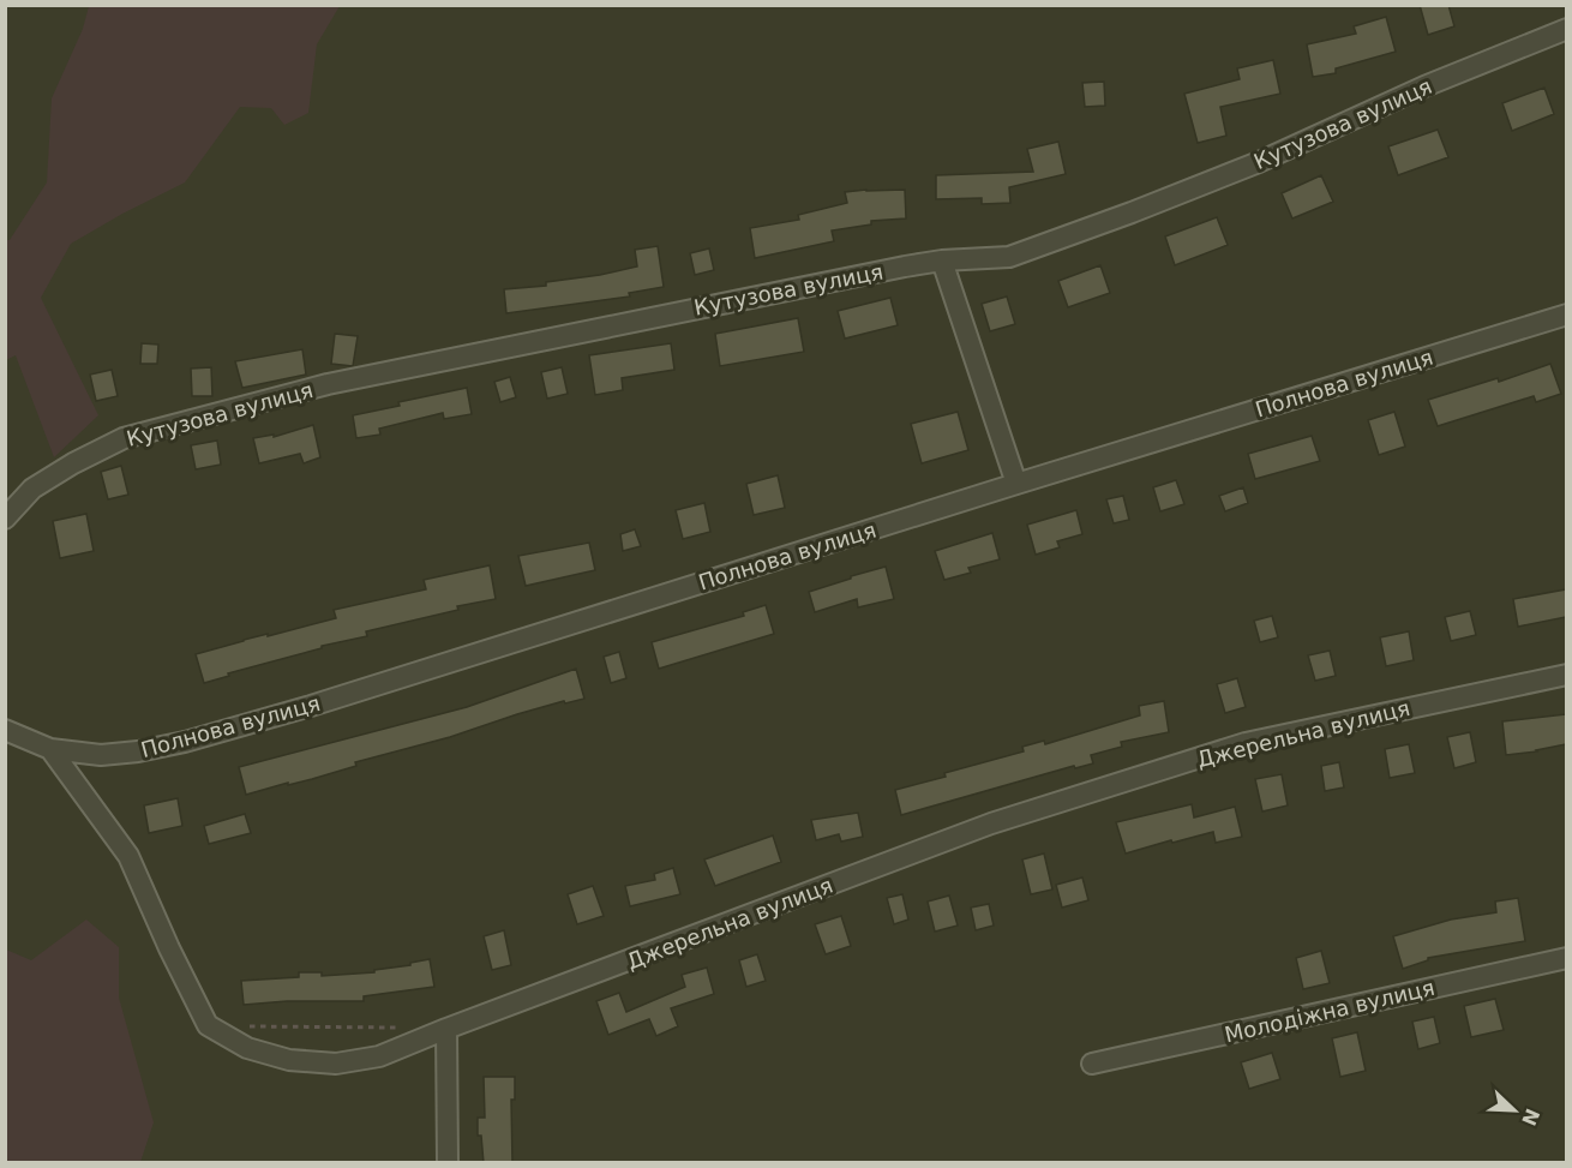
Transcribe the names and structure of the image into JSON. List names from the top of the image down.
{
  "streets": {
    "street": [
      "Кутузова вулиця",
      "Полнова вулиця",
      "Джерельна вулиця",
      "Молодіжна вулиця"
    ]
  },
  "crossings": [
    ["Полнова вулиця", "Джерельна вулиця"]
  ],
  "north": "bottom right"
}
